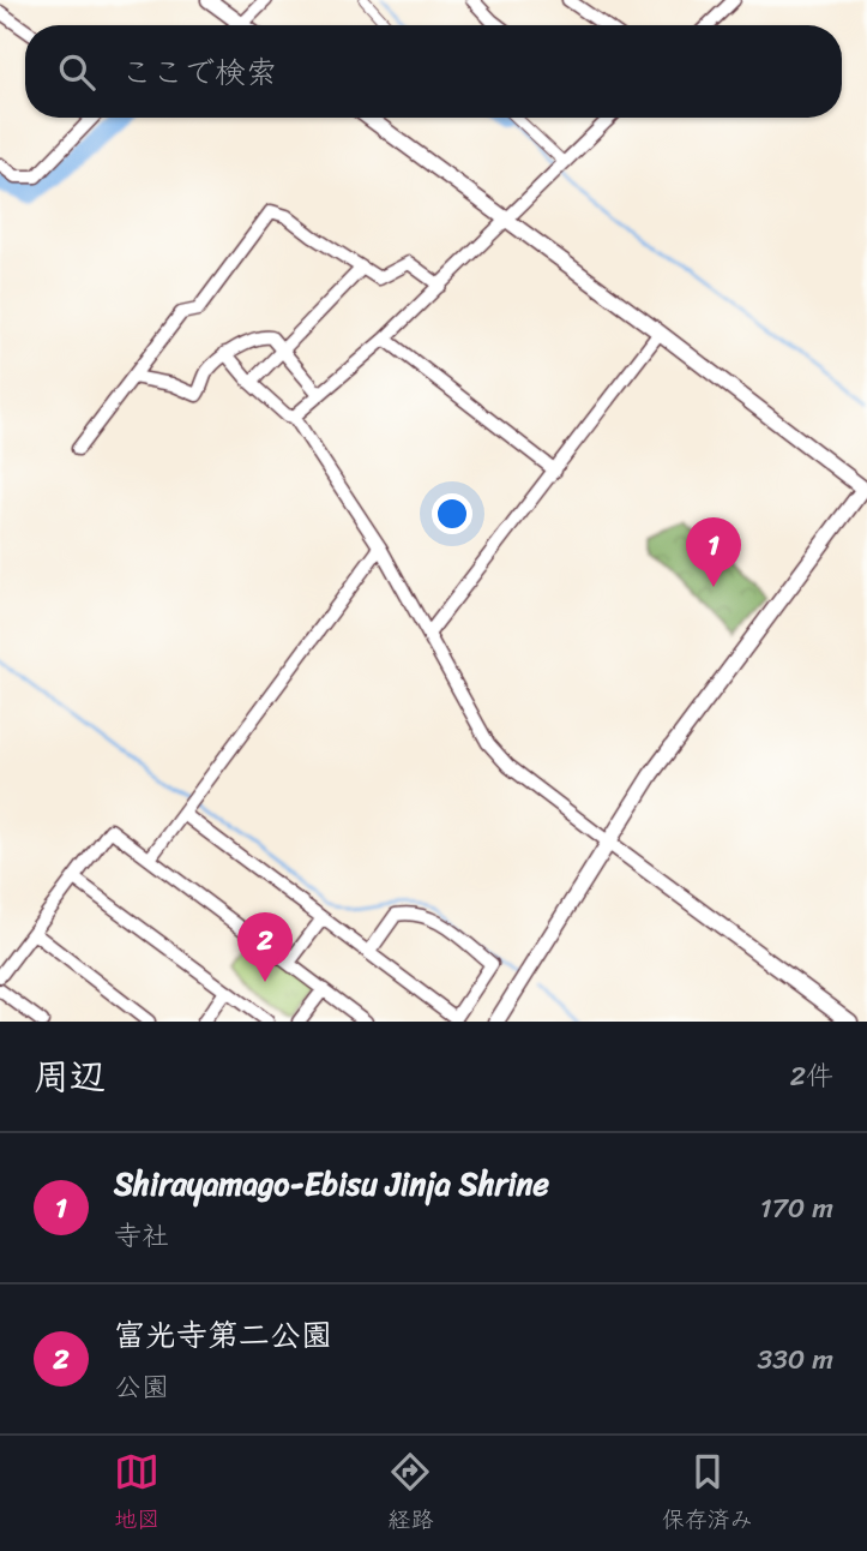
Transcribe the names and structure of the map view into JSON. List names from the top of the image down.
{
  "page": {
    "search": "ここで検索",
    "pins": ["1", "2"],
    "heading": ["周辺", "2件"],
    "list": [
      {
        "mark": "1",
        "name": "Shirayamago-Ebisu Jinja Shrine",
        "note": "寺社",
        "value": "170 m"
      },
      {
        "mark": "2",
        "name": "富光寺第二公園",
        "note": "公園",
        "value": "330 m"
      }
    ],
    "nav": ["地図", "経路", "保存済み"]
  }
}
